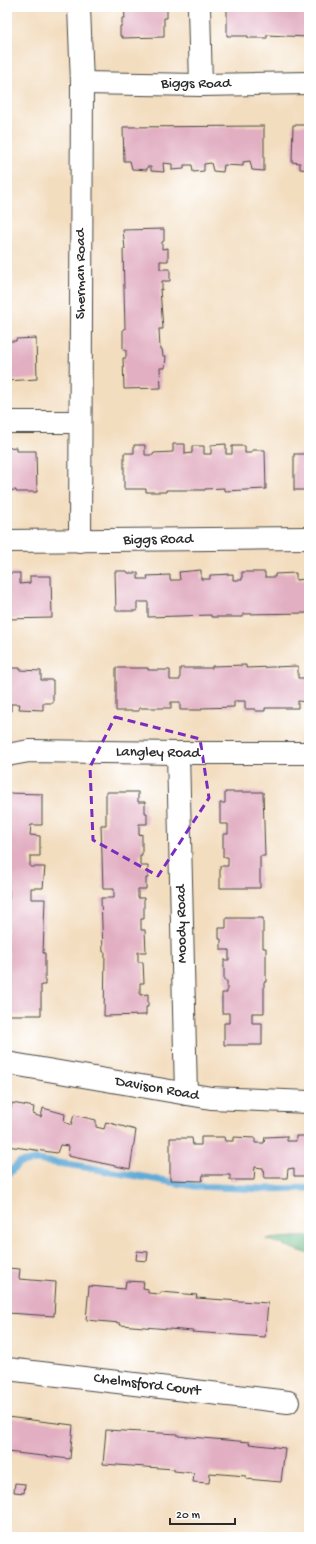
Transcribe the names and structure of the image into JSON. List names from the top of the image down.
{
  "streets": {
    "street": [
      "Biggs Road",
      "Sherman Road",
      "Langley Road",
      "Moody Road",
      "Davison Road",
      "Chelmsford Court"
    ]
  },
  "crossings": [
    ["Biggs Road", "Sherman Road"],
    ["Langley Road", "Moody Road"],
    ["Moody Road", "Davison Road"]
  ],
  "scale_bar": "20 m"
}
